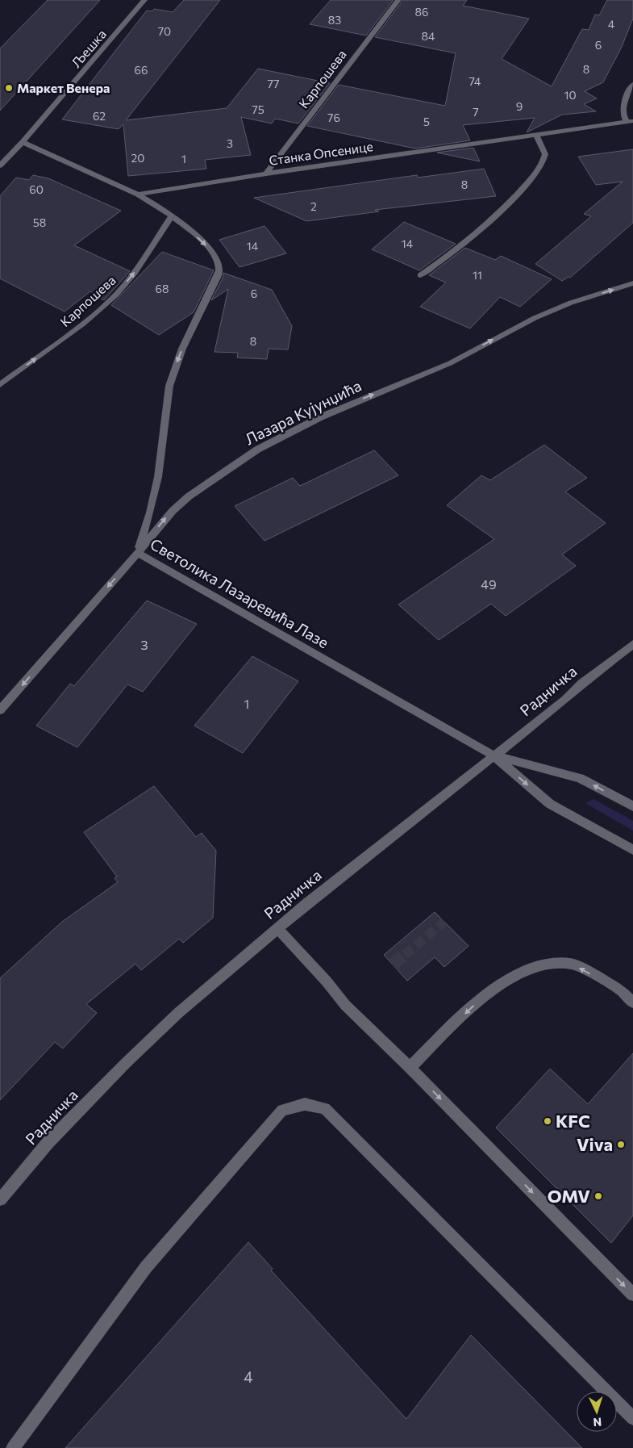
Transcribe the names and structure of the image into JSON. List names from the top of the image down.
{
  "streets": {
    "street": [
      "Љешка",
      "Карпошева",
      "Станка Опсенице",
      "Лазара Кујунџића",
      "Светолика Лазаревића Лазе",
      "Радничка"
    ]
  },
  "crossings": [
    ["Карпошева", "Станка Опсенице"],
    ["Карпошева", "Светолика Лазаревића Лазе"],
    ["Станка Опсенице", "Светолика Лазаревића Лазе"],
    ["Лазара Кујунџића", "Светолика Лазаревића Лазе"],
    ["Светолика Лазаревића Лазе", "Радничка"]
  ],
  "one_way": ["Карпошева"],
  "places": [
    "Маркет Венера",
    "KFC",
    "Viva",
    "OMV"
  ],
  "house_numbers": [
    "86",
    "83",
    "4",
    "70",
    "84",
    "6",
    "8",
    "66",
    "74",
    "77",
    "10",
    "9",
    "75",
    "7",
    "62",
    "76",
    "5",
    "3",
    "20",
    "1",
    "8",
    "60",
    "2",
    "58",
    "14",
    "14",
    "11",
    "68",
    "6",
    "8",
    "49",
    "3",
    "1",
    "4"
  ],
  "north": "bottom"
}
